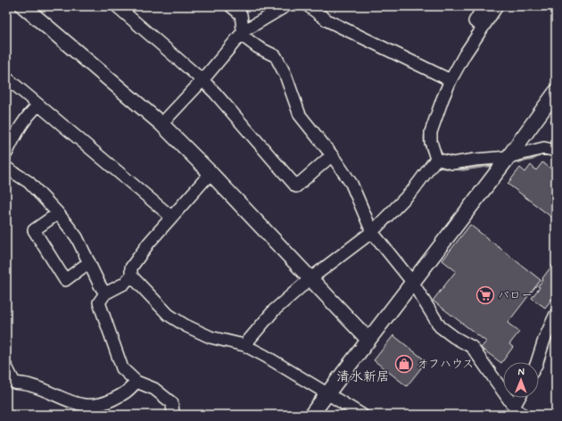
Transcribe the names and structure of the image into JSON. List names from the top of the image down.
{
  "districts": ["清水新居"],
  "places": {
    "supermarket": ["バロー"],
    "shop": ["オフハウス"]
  },
  "north": "top"
}
